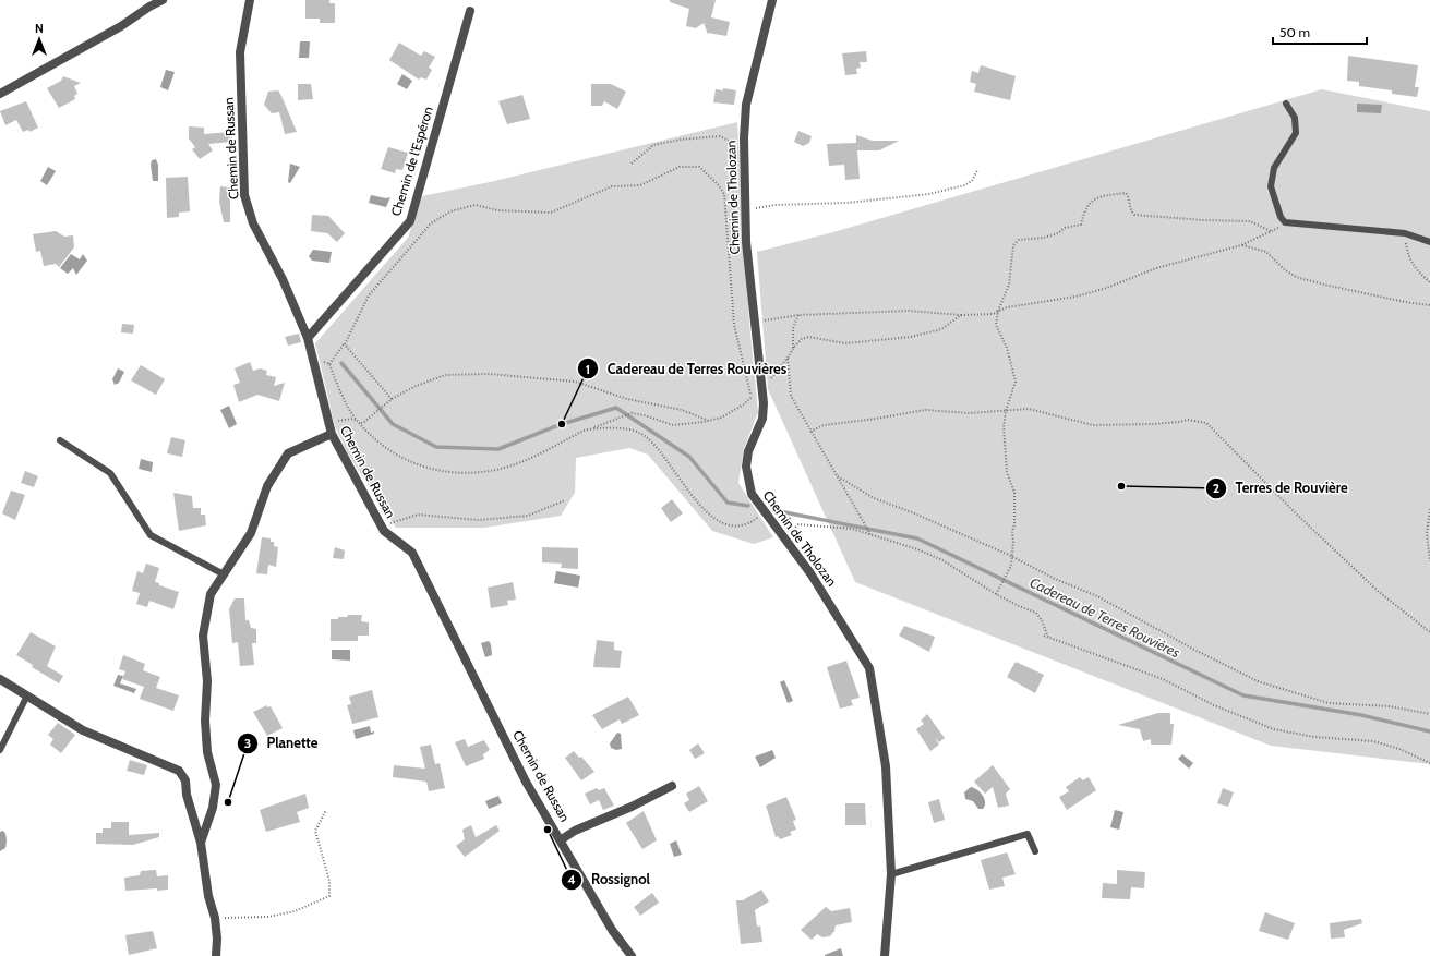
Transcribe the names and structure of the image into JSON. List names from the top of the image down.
{
  "streets": {
    "street": ["Chemin de Russan", "Chemin de l'Espéron", "Chemin de Tholozan"]
  },
  "crossings": [
    ["Chemin de Russan", "Chemin de l'Espéron"]
  ],
  "water": ["Cadereau de Terres Rouvières"],
  "places": [
    "Cadereau de Terres Rouvières",
    "Terres de Rouvière",
    "Planette",
    "Rossignol"
  ],
  "scale_bar": "50 m",
  "north": "top"
}
